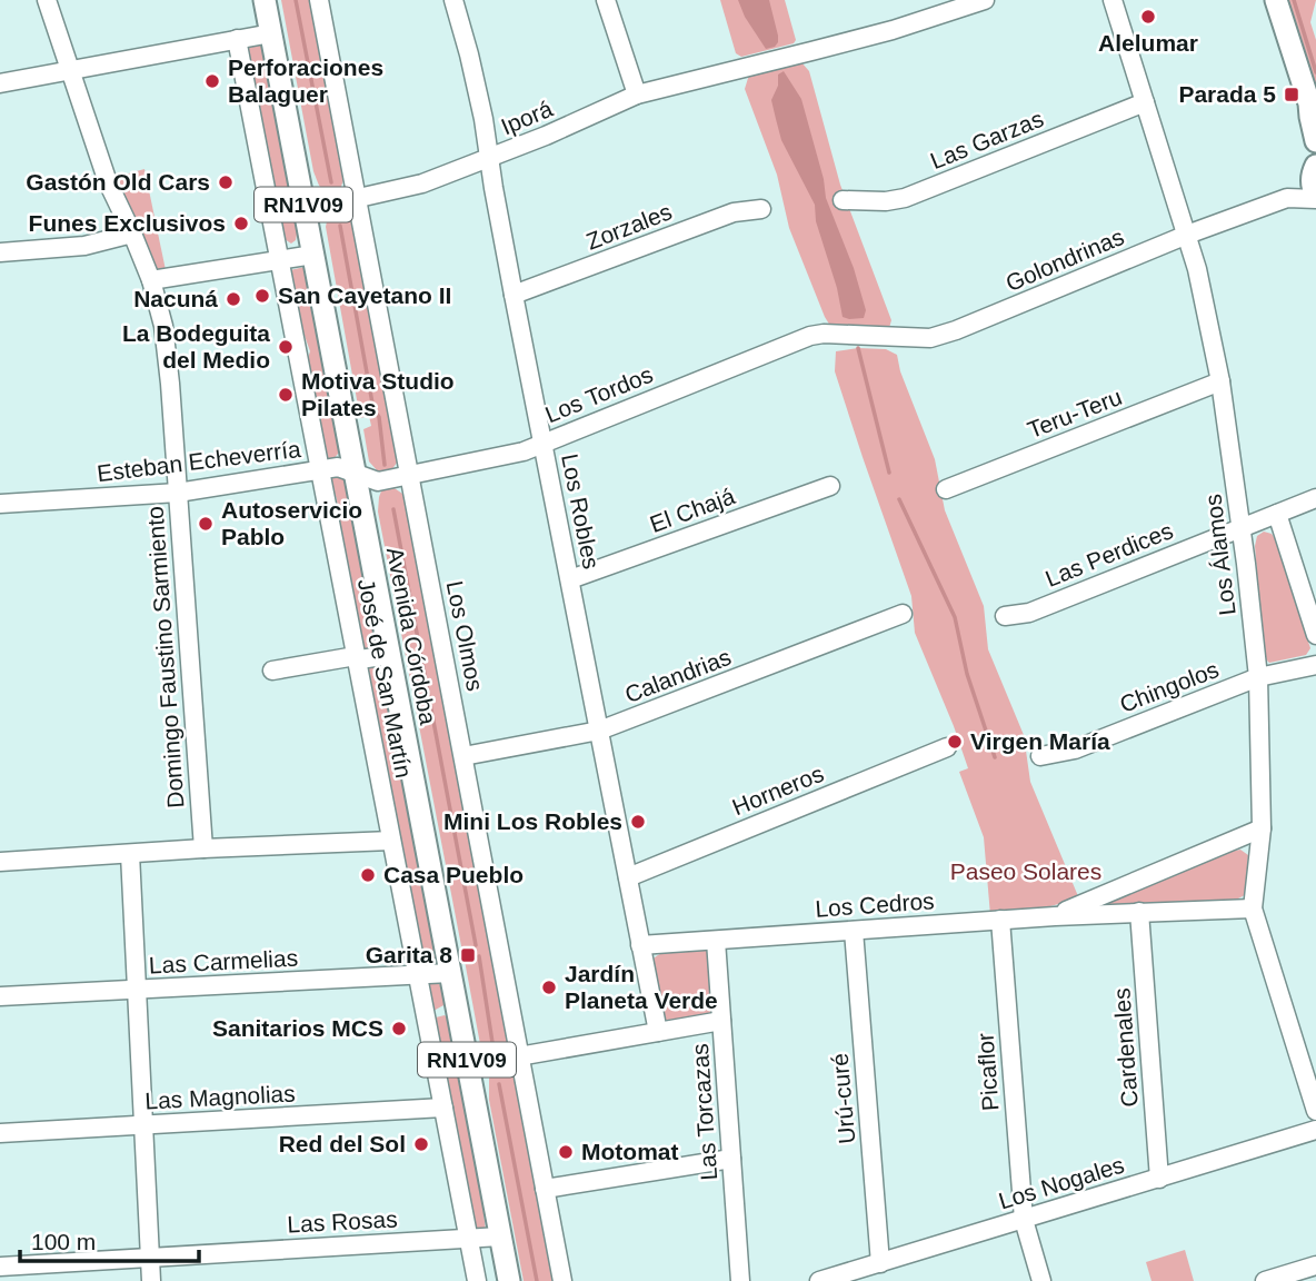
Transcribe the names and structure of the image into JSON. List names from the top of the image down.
{
  "streets": {
    "main road": ["RN1V09", "Avenida Córdoba"],
    "street": [
      "Iporá",
      "Las Garzas",
      "Zorzales",
      "Golondrinas",
      "Los Tordos",
      "Teru-Teru",
      "Esteban Echeverría",
      "El Chajá",
      "Los Robles",
      "Las Perdices",
      "Los Álamos",
      "Los Olmos",
      "Domingo Faustino Sarmiento",
      "Calandrias",
      "José de San Martín",
      "Chingolos",
      "Horneros",
      "Los Cedros",
      "Las Carmelias",
      "Cardenales",
      "Picaflor",
      "Las Magnolias",
      "Urú-curé",
      "Las Torcazas",
      "Los Nogales",
      "Las Rosas"
    ]
  },
  "crossings": [
    ["Iporá", "Los Robles"],
    ["Iporá", "Avenida Córdoba"],
    ["Iporá", "Los Olmos"],
    ["Las Garzas", "Los Álamos"],
    ["Zorzales", "Los Robles"],
    ["Golondrinas", "Los Tordos"],
    ["Golondrinas", "Los Álamos"],
    ["Los Tordos", "Esteban Echeverría"],
    ["Los Tordos", "Los Robles"],
    ["Los Tordos", "Avenida Córdoba"],
    ["Los Tordos", "Los Olmos"],
    ["Teru-Teru", "Los Álamos"],
    ["Esteban Echeverría", "Avenida Córdoba"],
    ["Esteban Echeverría", "Domingo Faustino Sarmiento"],
    ["Esteban Echeverría", "José de San Martín"],
    ["El Chajá", "Los Robles"],
    ["Los Robles", "Calandrias"],
    ["Los Robles", "Horneros"],
    ["Los Robles", "Los Cedros"],
    ["Las Perdices", "Los Álamos"],
    ["Los Álamos", "Chingolos"],
    ["Los Álamos", "Los Cedros"],
    ["Avenida Córdoba", "Las Carmelias"],
    ["Avenida Córdoba", "Las Rosas"],
    ["Los Olmos", "Calandrias"],
    ["José de San Martín", "Las Carmelias"],
    ["José de San Martín", "Las Magnolias"],
    ["José de San Martín", "Las Rosas"],
    ["Los Cedros", "Cardenales"],
    ["Los Cedros", "Picaflor"],
    ["Los Cedros", "Urú-curé"],
    ["Los Cedros", "Las Torcazas"],
    ["Cardenales", "Los Nogales"],
    ["Picaflor", "Los Nogales"],
    ["Urú-curé", "Los Nogales"]
  ],
  "parks": ["Paseo Solares"],
  "places": {
    "other": [
      "Alelumar",
      "Perforaciones Balaguer",
      "Gastón Old Cars",
      "Funes Exclusivos",
      "San Cayetano II",
      "Nacuná",
      "La Bodeguita del Medio",
      "Motiva Studio Pilates",
      "Autoservicio Pablo",
      "Virgen María",
      "Mini Los Robles",
      "Casa Pueblo",
      "Jardín Planeta Verde",
      "Sanitarios MCS",
      "Red del Sol",
      "Motomat"
    ],
    "transit": ["Parada 5", "Garita 8"]
  },
  "scale_bar": "100 m"
}
